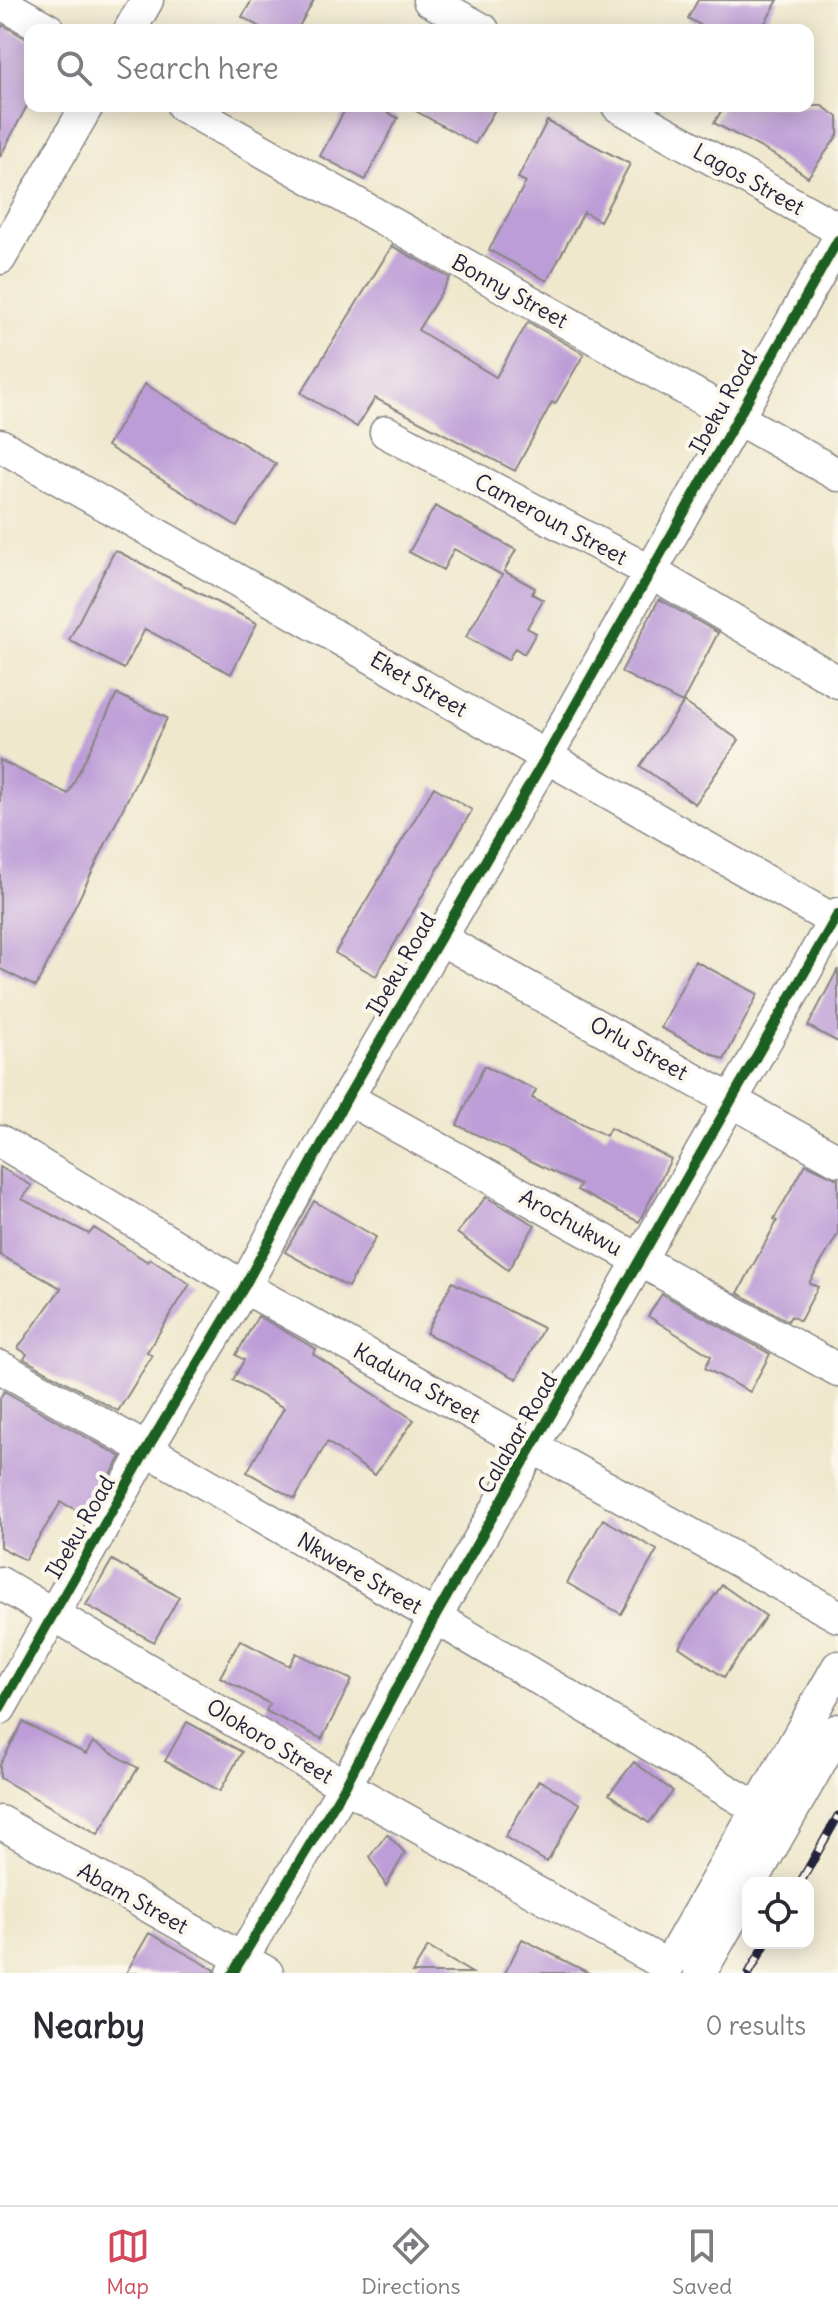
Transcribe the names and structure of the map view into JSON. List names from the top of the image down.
{
  "streets": {
    "street": [
      "Lagos Street",
      "Bonny Street",
      "Ibeku Road",
      "Cameroun Street",
      "Eket Street",
      "Orlu Street",
      "Arochukwu",
      "Kaduna Street",
      "Calabar Road",
      "Nkwere Street",
      "Olokoro Street",
      "Abam Street"
    ]
  },
  "crossings": [
    ["Bonny Street", "Ibeku Road"],
    ["Ibeku Road", "Cameroun Street"],
    ["Ibeku Road", "Eket Street"],
    ["Ibeku Road", "Orlu Street"],
    ["Ibeku Road", "Arochukwu"],
    ["Ibeku Road", "Kaduna Street"],
    ["Ibeku Road", "Nkwere Street"],
    ["Ibeku Road", "Olokoro Street"],
    ["Eket Street", "Calabar Road"],
    ["Orlu Street", "Calabar Road"],
    ["Arochukwu", "Calabar Road"],
    ["Kaduna Street", "Calabar Road"],
    ["Calabar Road", "Nkwere Street"],
    ["Calabar Road", "Olokoro Street"],
    ["Calabar Road", "Abam Street"]
  ],
  "page": {
    "search": "Search here",
    "heading": ["Nearby", "0 results"],
    "nav": ["Map", "Directions", "Saved"]
  }
}
